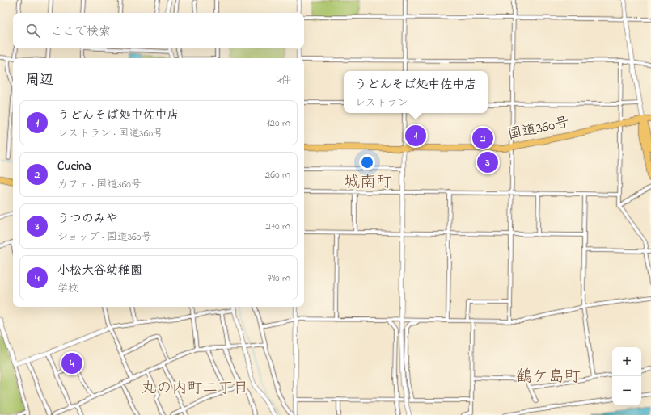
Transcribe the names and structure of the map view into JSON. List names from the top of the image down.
{
  "streets": {
    "main road": ["国道360号"]
  },
  "districts": ["城南町", "鶴ケ島町", "丸の内町二丁目"],
  "page": {
    "search": "ここで検索",
    "heading": ["周辺", "4件"],
    "popup": ["うどんそば処中佐中店", "レストラン"],
    "list": [
      {
        "mark": "1",
        "name": "うどんそば処中佐中店",
        "note": "レストラン · 国道360号",
        "value": "120 m"
      },
      {
        "mark": "2",
        "name": "Cucina",
        "note": "カフェ · 国道360号",
        "value": "260 m"
      },
      {
        "mark": "3",
        "name": "うつのみや",
        "note": "ショップ · 国道360号",
        "value": "270 m"
      },
      {
        "mark": "4",
        "name": "小松大谷幼稚園",
        "note": "学校",
        "value": "790 m"
      }
    ],
    "pins": [
      "1",
      "2",
      "3",
      "4"
    ],
    "map_buttons": ["+", "−"]
  }
}
